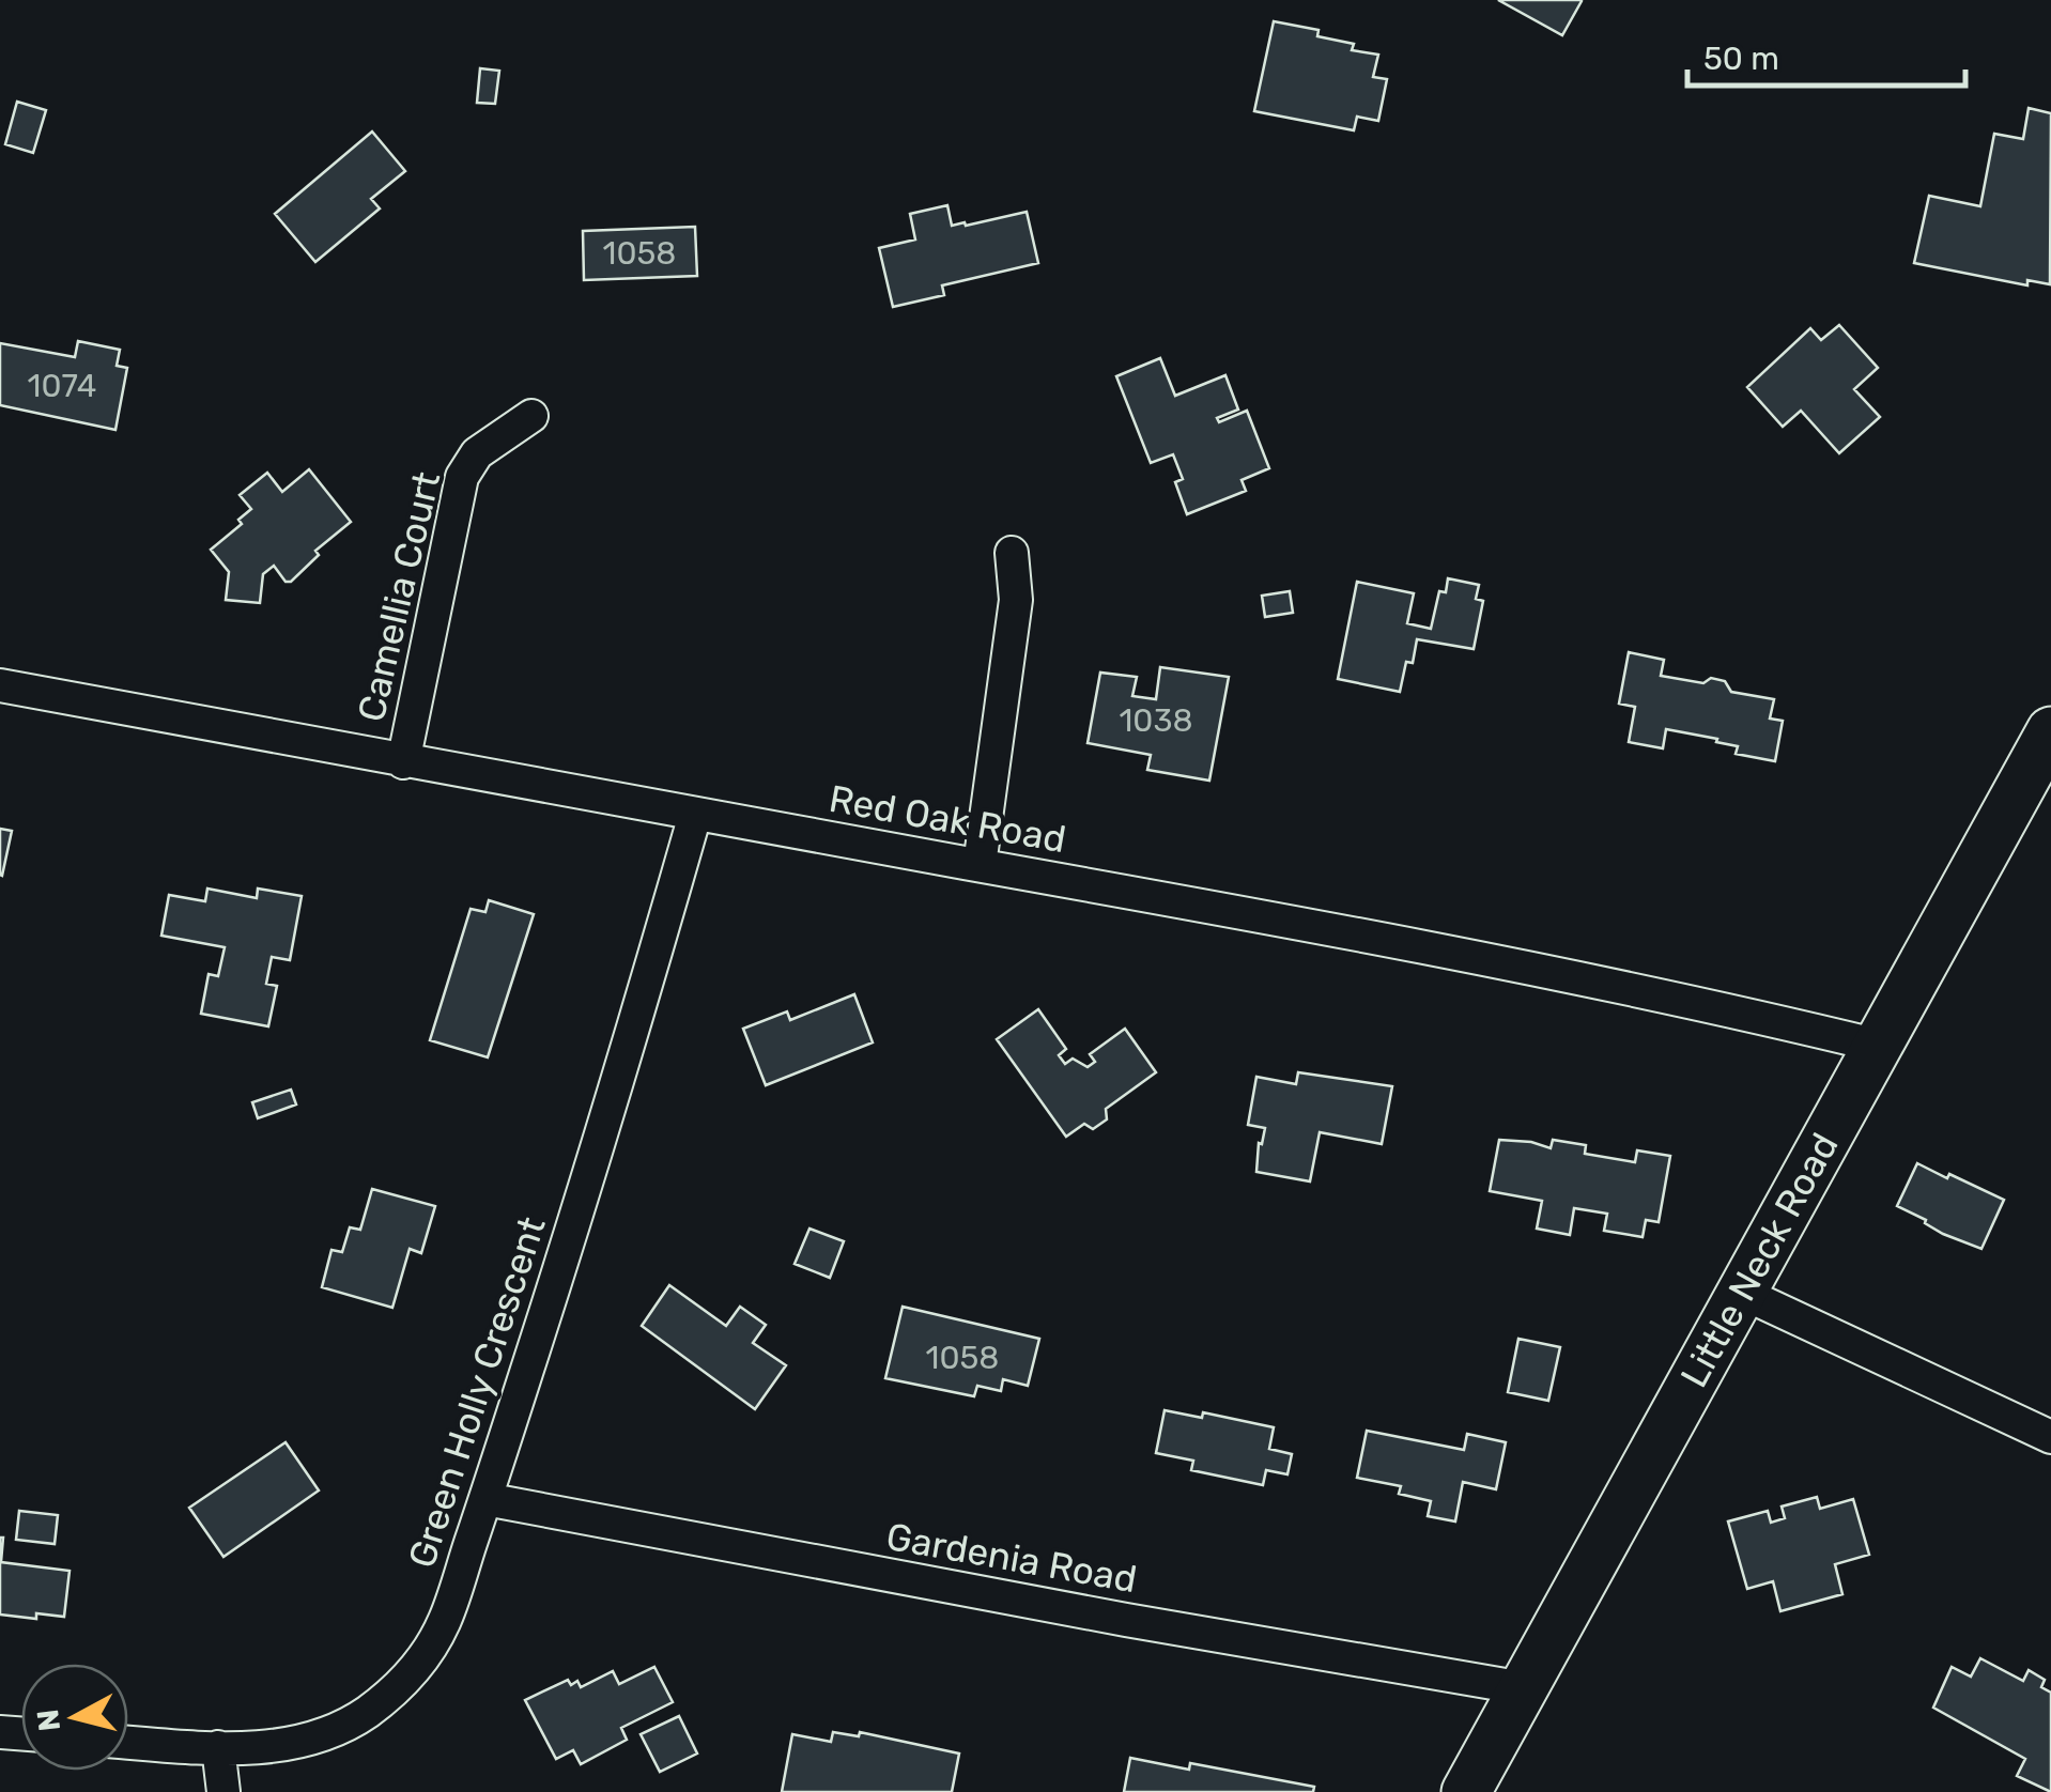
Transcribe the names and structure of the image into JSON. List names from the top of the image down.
{
  "streets": {
    "street": [
      "Camellia Court",
      "Red Oak Road",
      "Little Neck Road",
      "Green Holly Crescent",
      "Gardenia Road"
    ]
  },
  "crossings": [
    ["Camellia Court", "Red Oak Road"],
    ["Red Oak Road", "Little Neck Road"],
    ["Red Oak Road", "Green Holly Crescent"],
    ["Little Neck Road", "Gardenia Road"],
    ["Green Holly Crescent", "Gardenia Road"]
  ],
  "house_numbers": [
    "1058",
    "1074",
    "1038",
    "1058"
  ],
  "scale_bar": "50 m",
  "north": "left"
}
